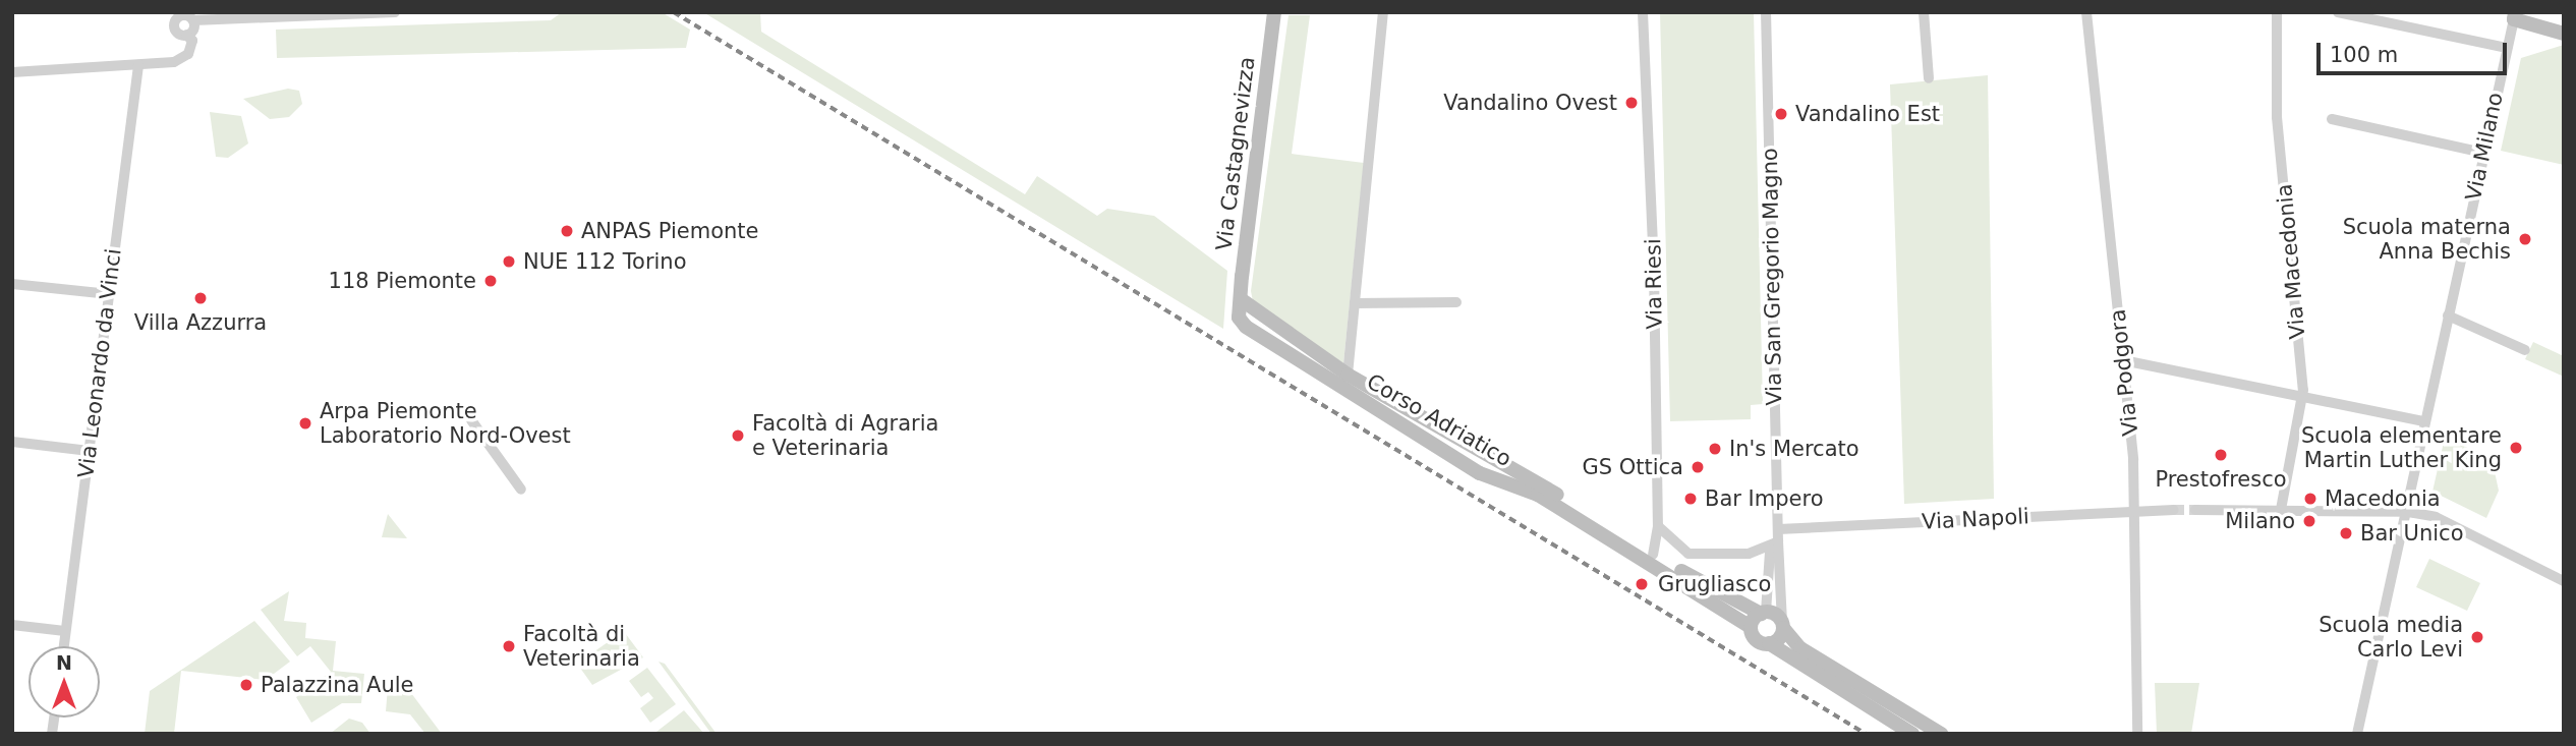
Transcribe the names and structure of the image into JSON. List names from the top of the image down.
{
  "streets": {
    "street": [
      "Via Milano",
      "Via Castagnevizza",
      "Via Macedonia",
      "Via San Gregorio Magno",
      "Via Riesi",
      "Via Leonardo da Vinci",
      "Via Podgora",
      "Corso Adriatico",
      "Via Napoli"
    ]
  },
  "crossings": [
    ["Via Castagnevizza", "Corso Adriatico"],
    ["Via San Gregorio Magno", "Corso Adriatico"],
    ["Via San Gregorio Magno", "Via Napoli"],
    ["Via Riesi", "Corso Adriatico"],
    ["Via Podgora", "Via Napoli"]
  ],
  "places": [
    "Vandalino Ovest",
    "Vandalino Est",
    "ANPAS Piemonte",
    "Scuola materna Anna Bechis",
    "NUE 112 Torino",
    "118 Piemonte",
    "Villa Azzurra",
    "Arpa Piemonte Laboratorio Nord-Ovest",
    "Facoltà di Agraria e Veterinaria",
    "Scuola elementare Martin Luther King",
    "In's Mercato",
    "Prestofresco",
    "GS Ottica",
    "Bar Impero",
    "Macedonia",
    "Milano",
    "Bar Unico",
    "Grugliasco",
    "Scuola media Carlo Levi",
    "Facoltà di Veterinaria",
    "Palazzina Aule"
  ],
  "scale_bar": "100 m",
  "north": "top"
}
